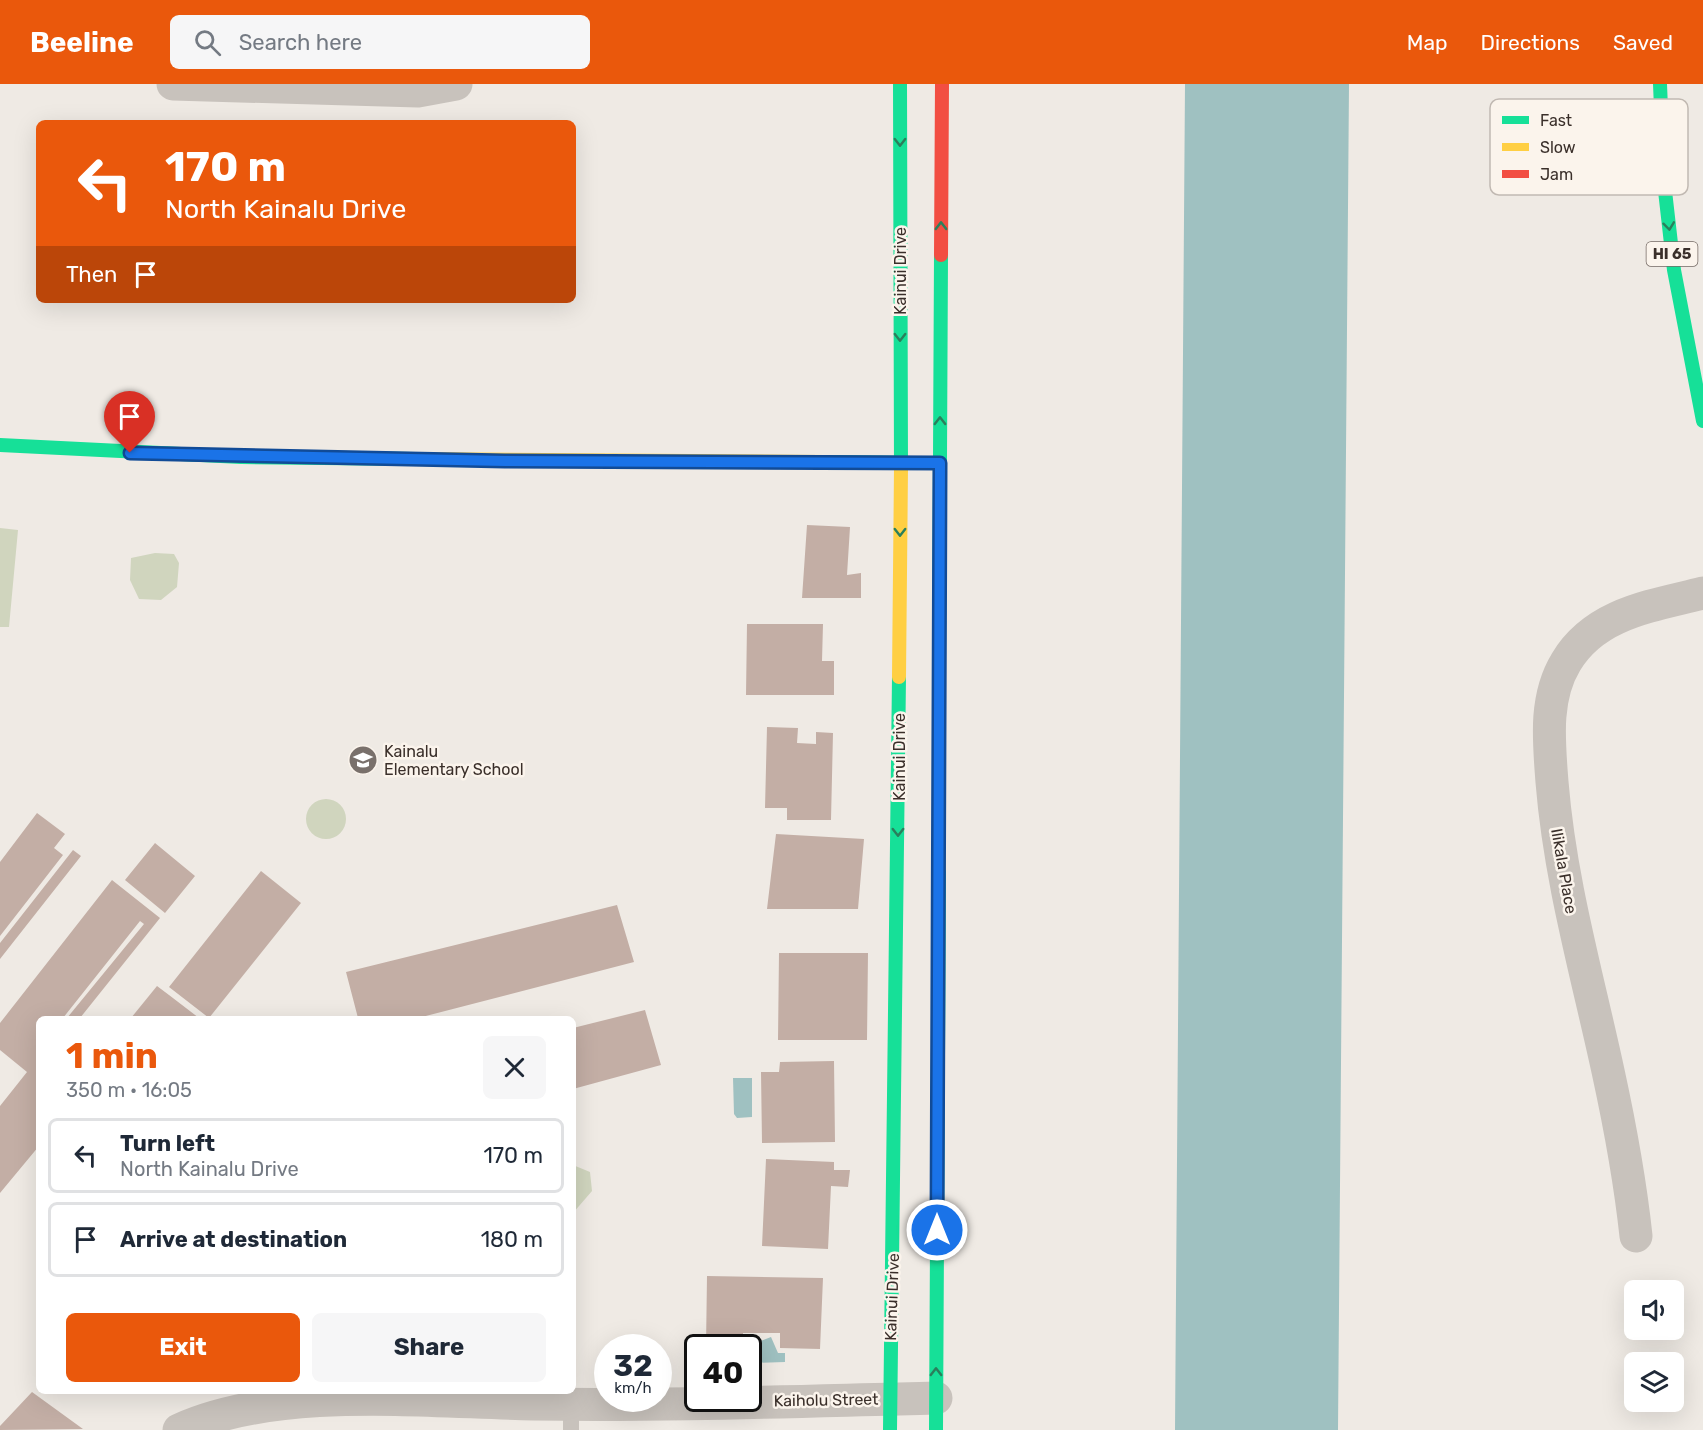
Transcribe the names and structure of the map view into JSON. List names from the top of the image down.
{
  "streets": {
    "street": [
      "HI 65",
      "Kainui Drive",
      "Ilikala Place",
      "Kaiholu Street"
    ]
  },
  "crossings": [
    ["Kainui Drive", "Kaiholu Street"]
  ],
  "places": {
    "school or university": ["Kainalu Elementary School"]
  },
  "legend": ["Fast", "Slow", "Jam"],
  "page": {
    "header": "Beeline",
    "search": "Search here",
    "nav": ["Map", "Directions", "Saved"],
    "turn": ["170 m", "North Kainalu Drive"],
    "then": "Then",
    "heading": ["1 min", "350 m · 16:05"],
    "list": [
      {
        "name": "Turn left",
        "note": "North Kainalu Drive",
        "value": "170 m"
      },
      {
        "name": "Arrive at destination",
        "value": "180 m"
      }
    ],
    "buttons": ["Exit", "Share"],
    "speed": "32 km/h",
    "limit": "40"
  }
}
